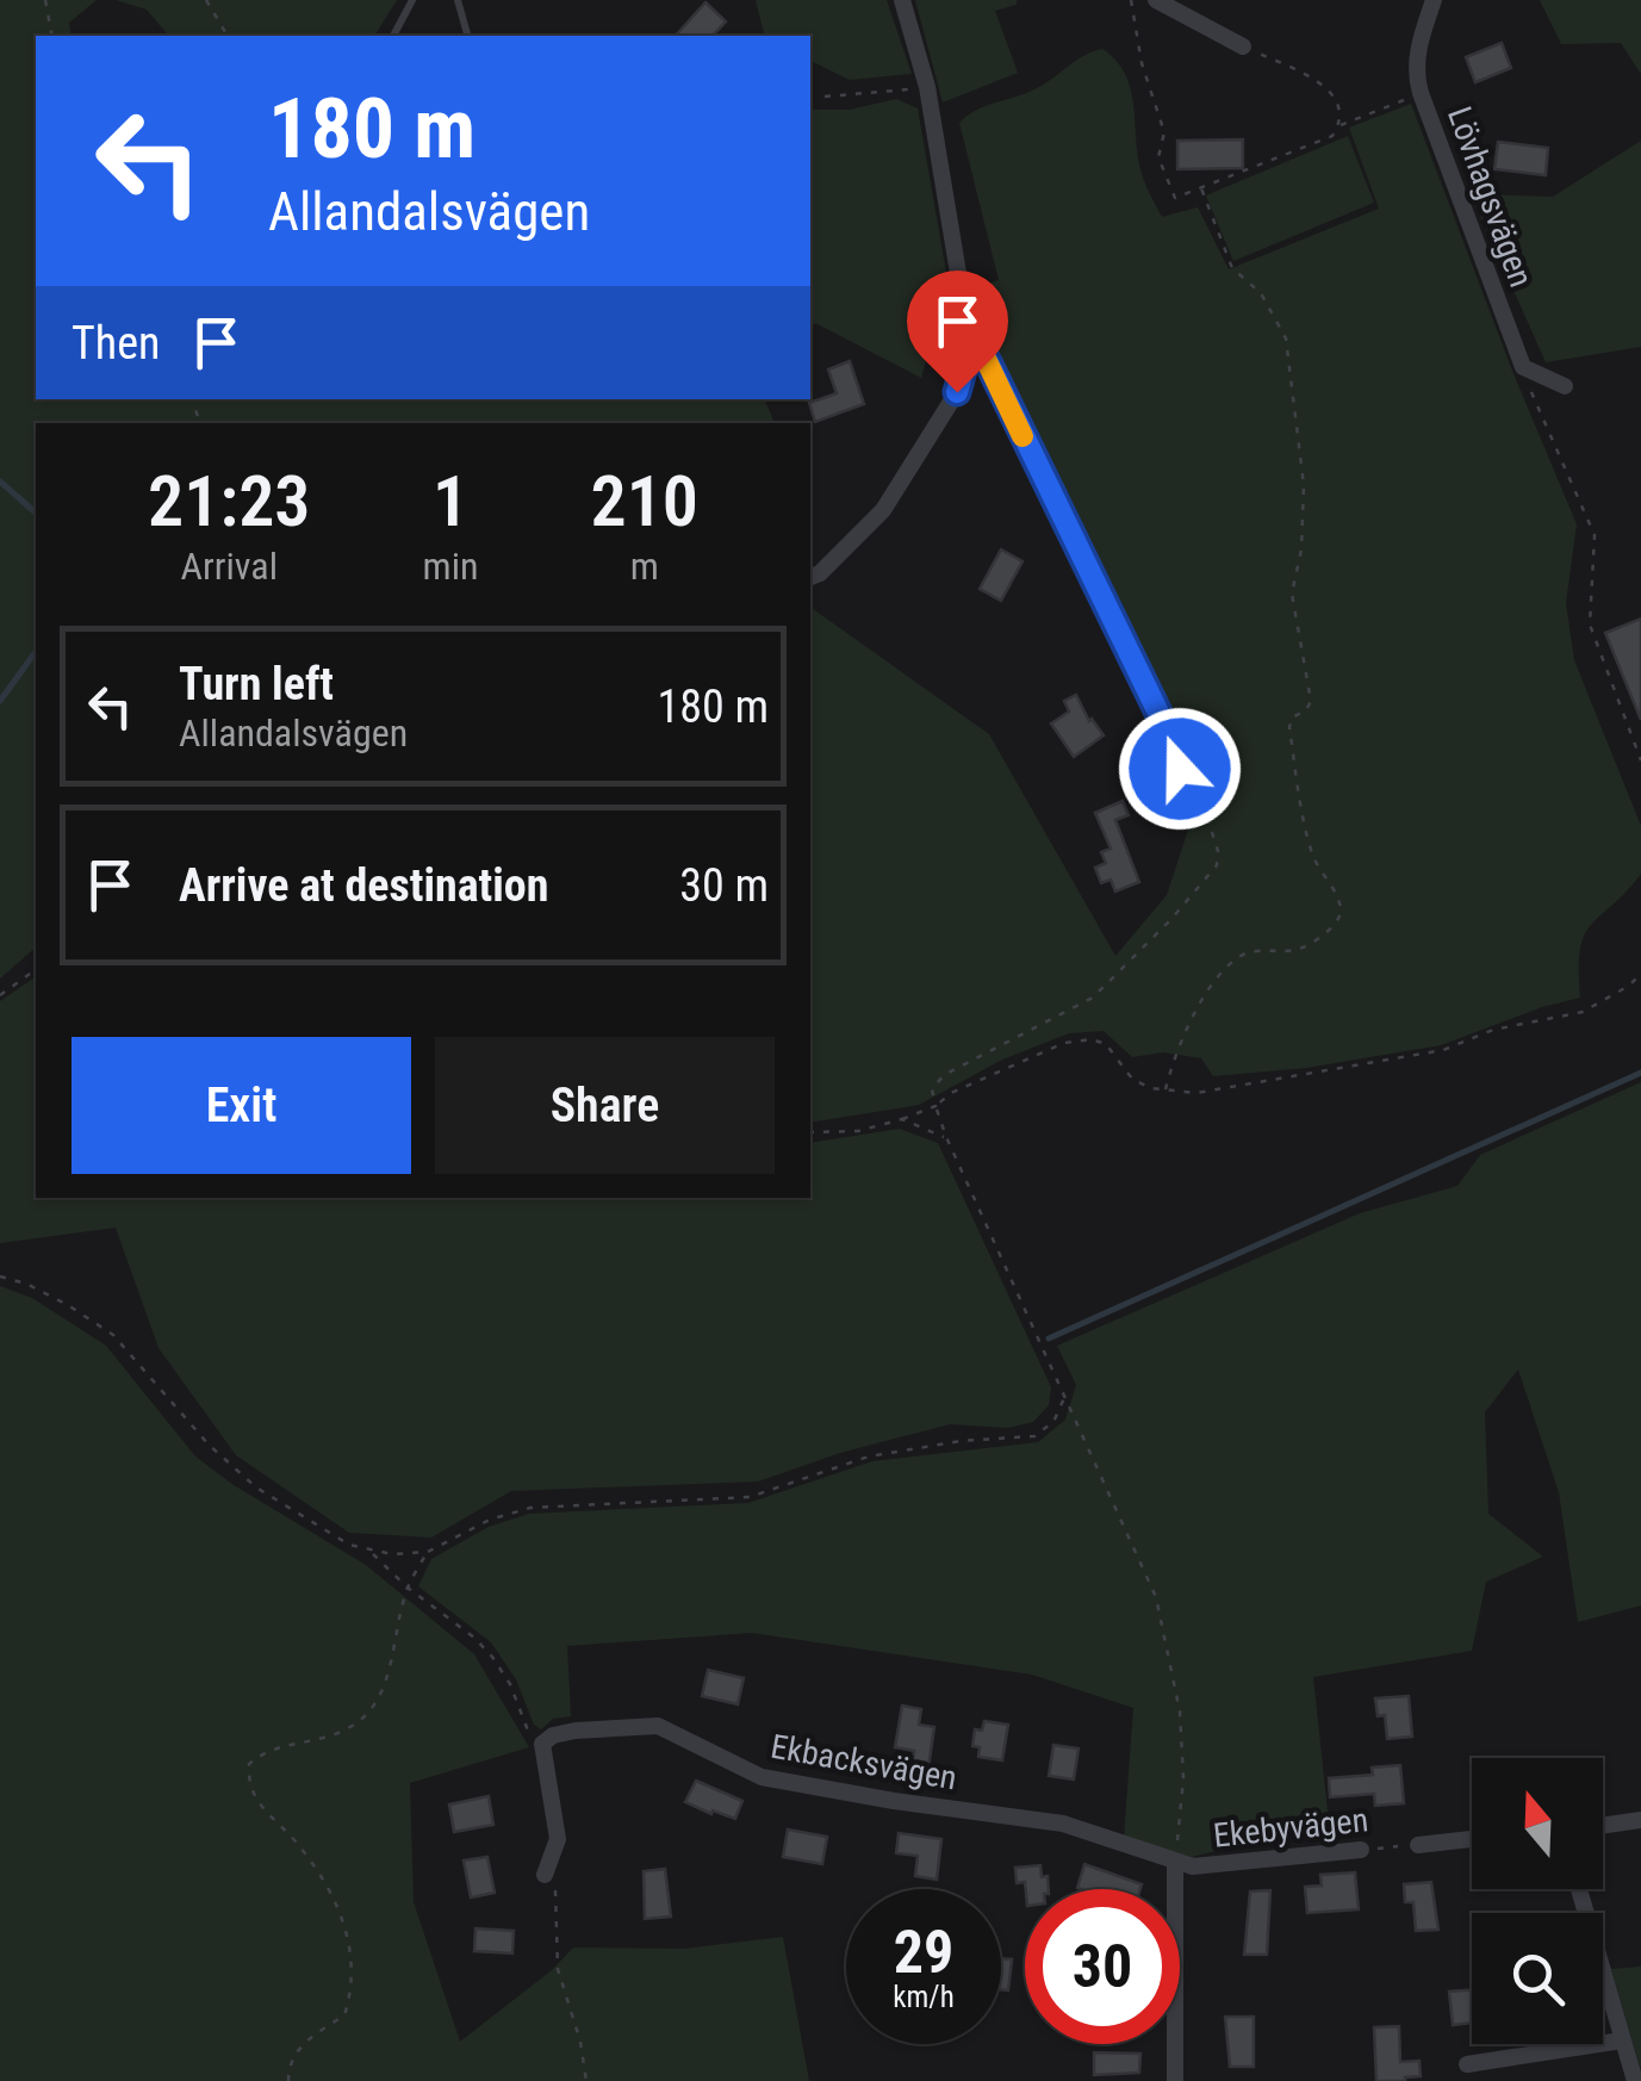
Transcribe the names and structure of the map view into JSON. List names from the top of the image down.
{
  "streets": {
    "street": ["Lövhagsvägen", "Ekbacksvägen", "Ekebyvägen"]
  },
  "crossings": [
    ["Ekbacksvägen", "Ekebyvägen"]
  ],
  "north": "top",
  "page": {
    "turn": ["180 m", "Allandalsvägen"],
    "then": "Then",
    "eta": [
      "21:23",
      "Arrival",
      "1",
      "min",
      "210",
      "m"
    ],
    "list": [
      {
        "name": "Turn left",
        "note": "Allandalsvägen",
        "value": "180 m"
      },
      {
        "name": "Arrive at destination",
        "value": "30 m"
      }
    ],
    "buttons": ["Exit", "Share"],
    "speed": "29 km/h",
    "limit": "30"
  }
}
